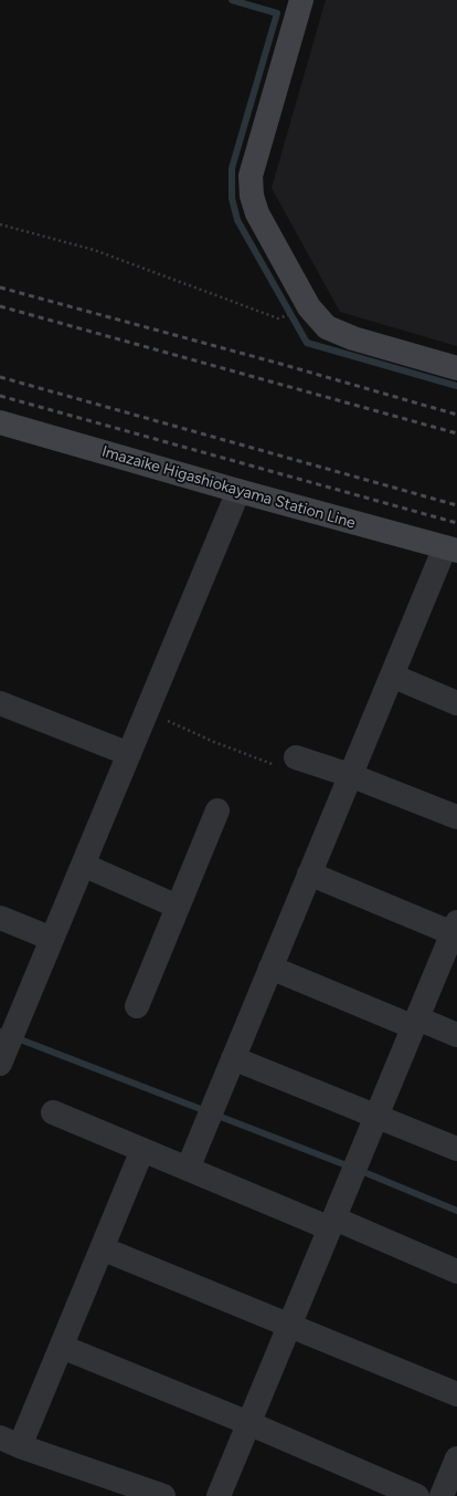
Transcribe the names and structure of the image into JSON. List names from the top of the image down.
{
  "streets": {
    "street": ["Imazaike Higashiokayama Station Line"]
  }
}
